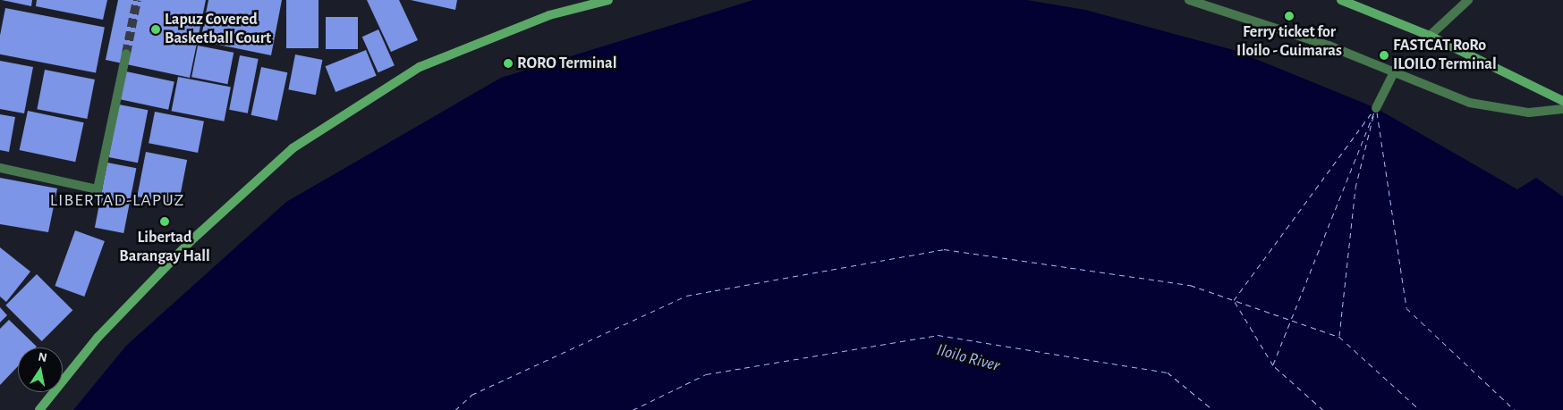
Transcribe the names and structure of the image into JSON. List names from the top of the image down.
{
  "districts": ["LIBERTAD-LAPUZ"],
  "water": ["Iloilo River"],
  "places": [
    "Ferry ticket for Iloilo - Guimaras",
    "Lapuz Covered Basketball Court",
    "FASTCAT RoRo ILOILO Terminal",
    "RORO Terminal",
    "Libertad Barangay Hall"
  ],
  "north": "top"
}
